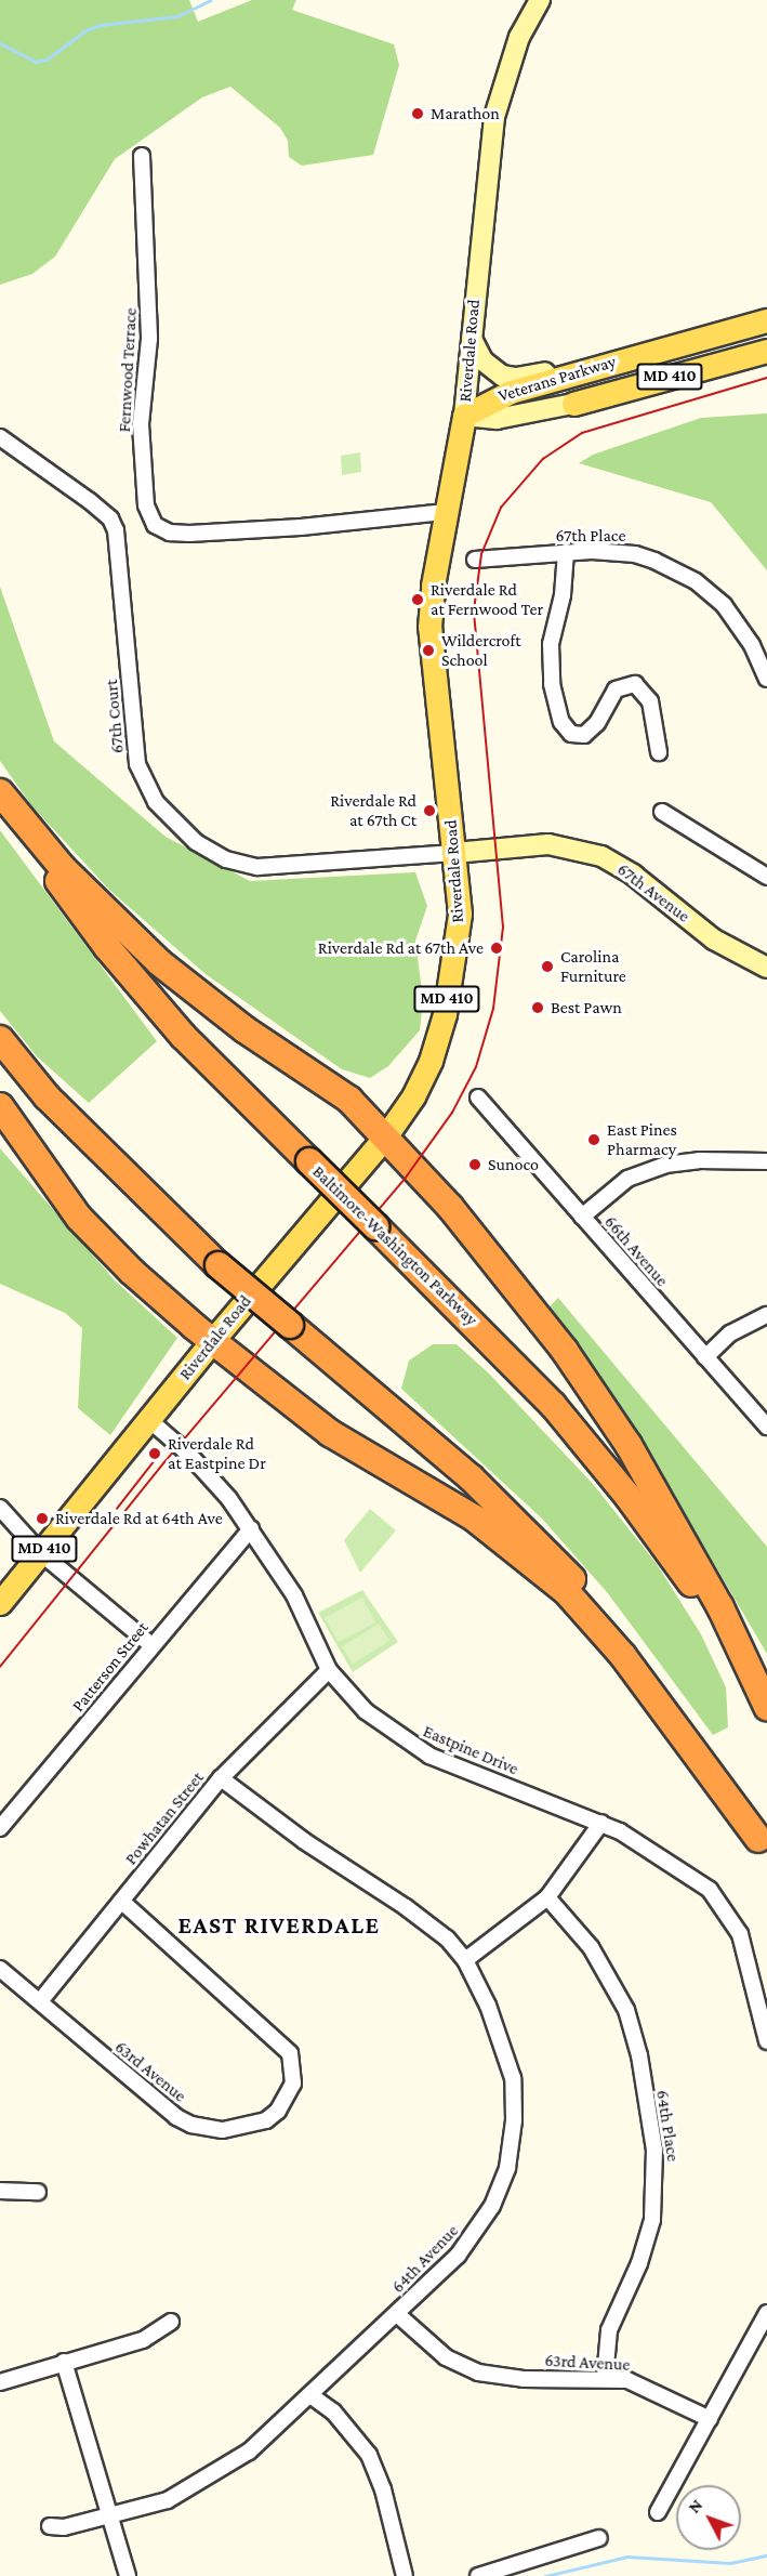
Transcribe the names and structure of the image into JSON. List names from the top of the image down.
{
  "streets": {
    "highway": ["Baltimore-Washington Parkway"],
    "main road": [
      "Riverdale Road",
      "MD 410",
      "Veterans Parkway",
      "67th Avenue"
    ],
    "street": [
      "Fernwood Terrace",
      "67th Place",
      "67th Court",
      "66th Avenue",
      "Patterson Street",
      "Eastpine Drive",
      "Powhatan Street",
      "63rd Avenue",
      "64th Place",
      "64th Avenue"
    ]
  },
  "crossings": [
    ["Riverdale Road", "Fernwood Terrace"],
    ["Riverdale Road", "Veterans Parkway"],
    ["Riverdale Road", "67th Court"],
    ["Riverdale Road", "67th Avenue"],
    ["Riverdale Road", "Eastpine Drive"],
    ["67th Court", "67th Avenue"],
    ["Patterson Street", "Eastpine Drive"],
    ["Eastpine Drive", "Powhatan Street"],
    ["Powhatan Street", "63rd Avenue"],
    ["Powhatan Street", "64th Avenue"],
    ["63rd Avenue", "64th Place"],
    ["63rd Avenue", "64th Avenue"]
  ],
  "districts": ["EAST RIVERDALE"],
  "places": [
    "Marathon",
    "Riverdale Rd at Fernwood Ter",
    "Wildercroft School",
    "Riverdale Rd at 67th Ct",
    "Riverdale Rd at 67th Ave",
    "Carolina Furniture",
    "Best Pawn",
    "East Pines Pharmacy",
    "Sunoco",
    "Riverdale Rd at Eastpine Dr",
    "Riverdale Rd at 64th Ave"
  ],
  "north": "top left"
}
